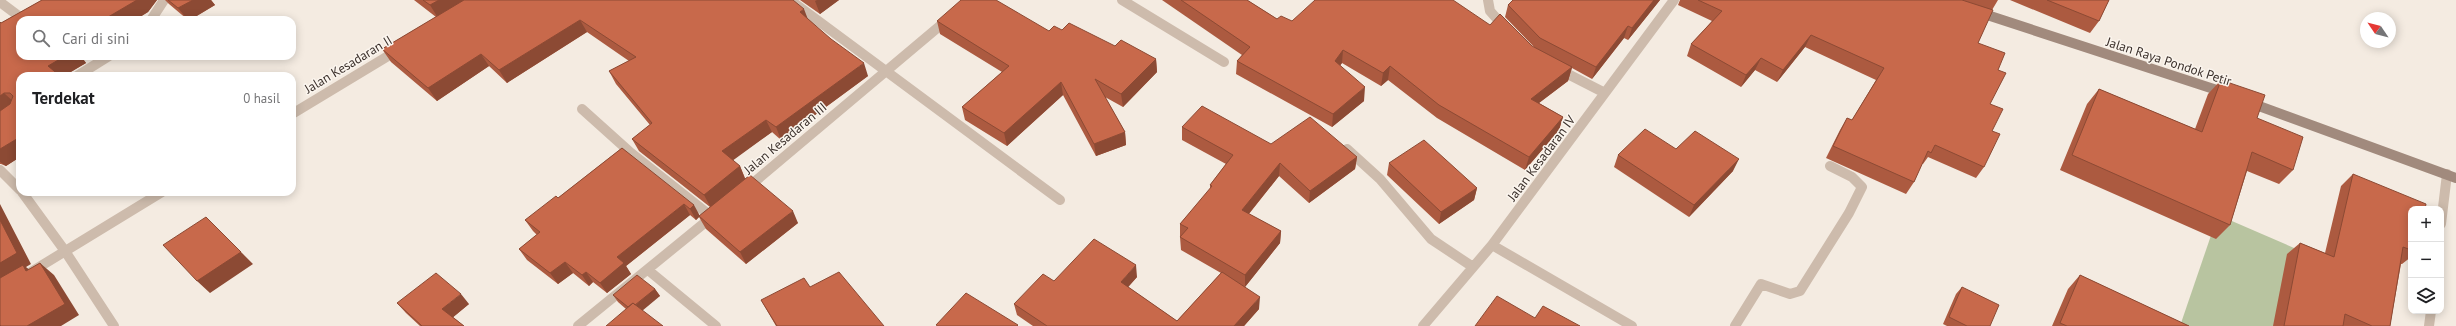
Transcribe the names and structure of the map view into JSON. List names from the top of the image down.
{
  "streets": {
    "main road": ["Jalan Raya Pondok Petir"],
    "street": ["Jalan Kesadaran II", "Jalan Kesadaran III", "Jalan Kesadaran IV"]
  },
  "north": "top left",
  "page": {
    "search": "Cari di sini",
    "heading": ["Terdekat", "0 hasil"],
    "map_buttons": ["+", "−"]
  }
}
